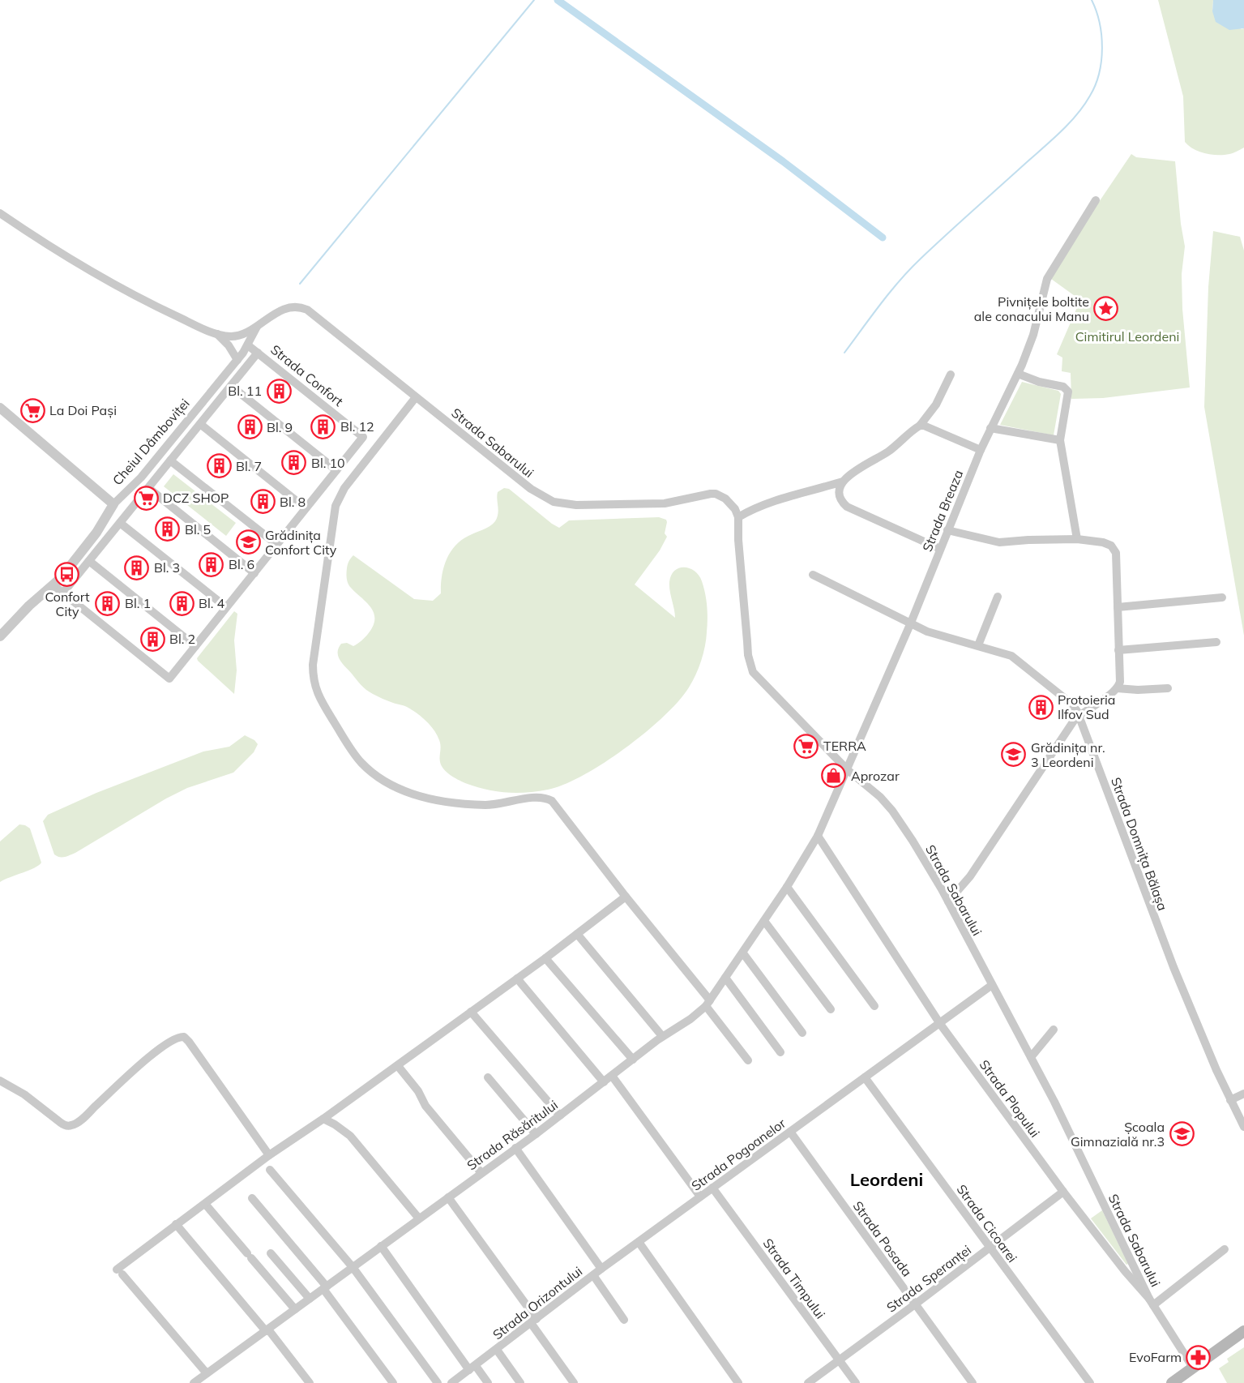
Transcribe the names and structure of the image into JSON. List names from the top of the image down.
{
  "streets": {
    "street": [
      "Strada Confort",
      "Cheiul Dâmboviței",
      "Strada Sabarului",
      "Strada Breaza",
      "Strada Domnița Bălașa",
      "Strada Plopului",
      "Strada Răsăritului",
      "Strada Pogoanelor",
      "Strada Cicoarei",
      "Strada Posada",
      "Strada Timpului",
      "Strada Speranței",
      "Strada Orizontului"
    ]
  },
  "crossings": [
    ["Cheiul Dâmboviței", "Strada Sabarului"],
    ["Strada Sabarului", "Strada Breaza"],
    ["Strada Sabarului", "Strada Plopului"],
    ["Strada Sabarului", "Strada Pogoanelor"],
    ["Strada Breaza", "Strada Domnița Bălașa"],
    ["Strada Breaza", "Strada Plopului"],
    ["Strada Breaza", "Strada Răsăritului"],
    ["Strada Plopului", "Strada Răsăritului"],
    ["Strada Plopului", "Strada Pogoanelor"],
    ["Strada Plopului", "Strada Speranței"],
    ["Strada Pogoanelor", "Strada Cicoarei"],
    ["Strada Pogoanelor", "Strada Posada"],
    ["Strada Pogoanelor", "Strada Timpului"],
    ["Strada Pogoanelor", "Strada Orizontului"],
    ["Strada Cicoarei", "Strada Speranței"],
    ["Strada Posada", "Strada Speranței"],
    ["Strada Timpului", "Strada Speranței"]
  ],
  "districts": ["Leordeni"],
  "parks": ["Cimitirul Leordeni"],
  "places": {
    "place": ["Pivnițele boltite ale conacului Manu"],
    "building": [
      "Bl. 11",
      "Bl. 12",
      "Bl. 9",
      "Bl. 10",
      "Bl. 7",
      "Bl. 8",
      "Bl. 5",
      "Bl. 6",
      "Bl. 3",
      "Bl. 1",
      "Bl. 4",
      "Bl. 2",
      "Protoieria Ilfov Sud"
    ],
    "supermarket": ["La Doi Pași", "DCZ SHOP", "TERRA"],
    "school or university": ["Grădinița Confort City", "Grădinița nr. 3 Leordeni", "Școala Gimnazială nr.3"],
    "bus stop": ["Confort City"],
    "shop": ["Aprozar"],
    "pharmacy": ["EvoFarm"]
  }
}
